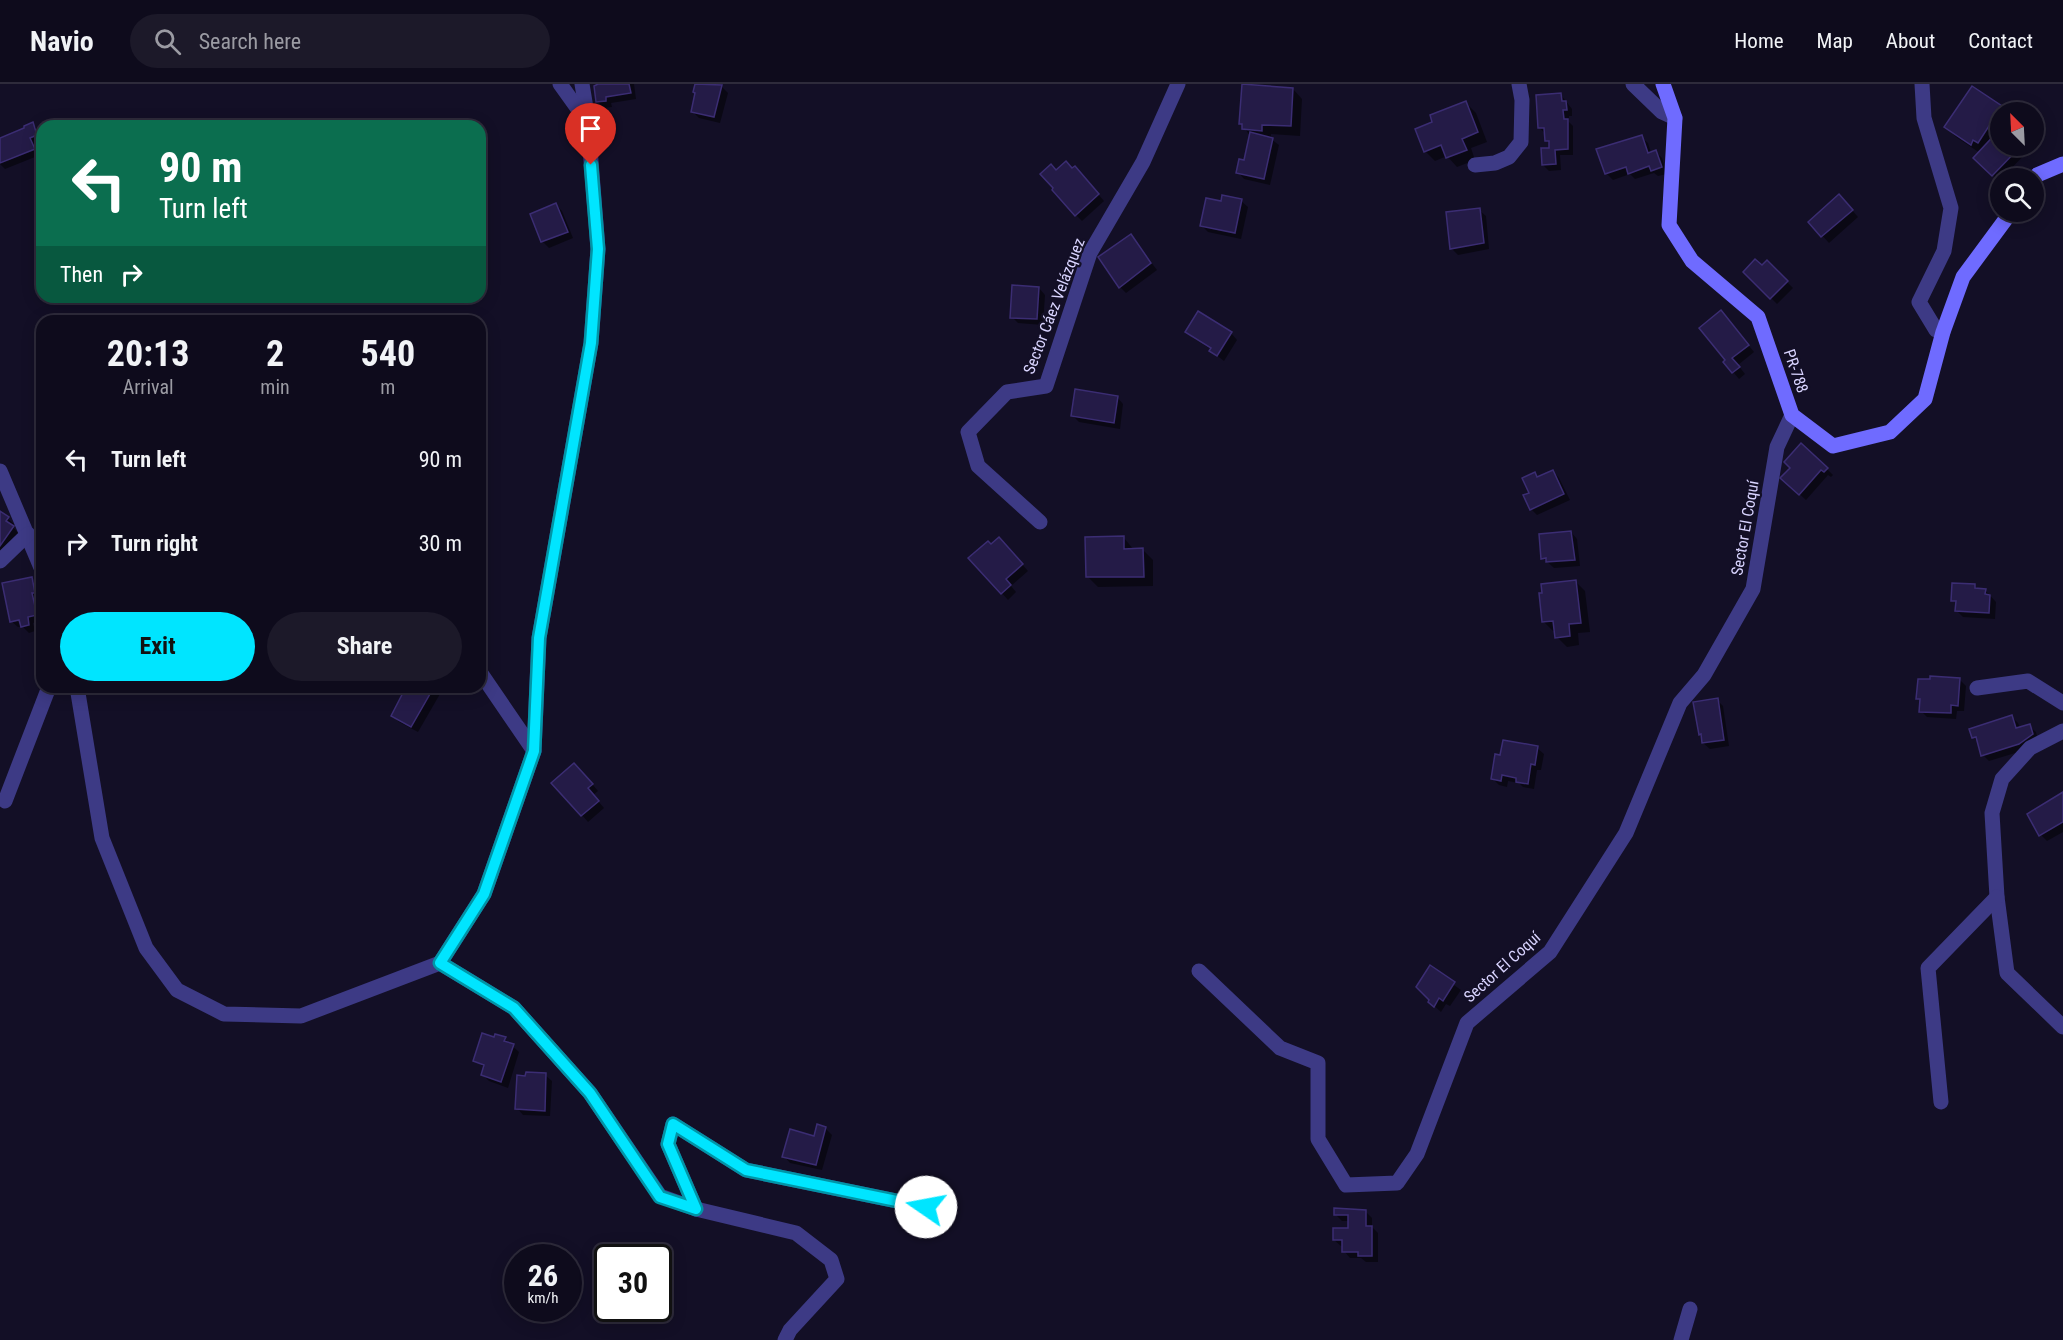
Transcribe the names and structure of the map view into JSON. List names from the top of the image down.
{
  "streets": {
    "street": ["Sector Cáez Velázquez", "PR-788", "Sector El Coquí"]
  },
  "crossings": [
    ["PR-788", "Sector El Coquí"]
  ],
  "north": "top left",
  "page": {
    "header": "Navio",
    "search": "Search here",
    "nav": [
      "Home",
      "Map",
      "About",
      "Contact"
    ],
    "turn": ["90 m", "Turn left"],
    "then": "Then",
    "eta": [
      "20:13",
      "Arrival",
      "2",
      "min",
      "540",
      "m"
    ],
    "list": [
      {
        "name": "Turn left",
        "value": "90 m"
      },
      {
        "name": "Turn right",
        "value": "30 m"
      }
    ],
    "buttons": ["Exit", "Share"],
    "speed": "26 km/h",
    "limit": "30"
  }
}
